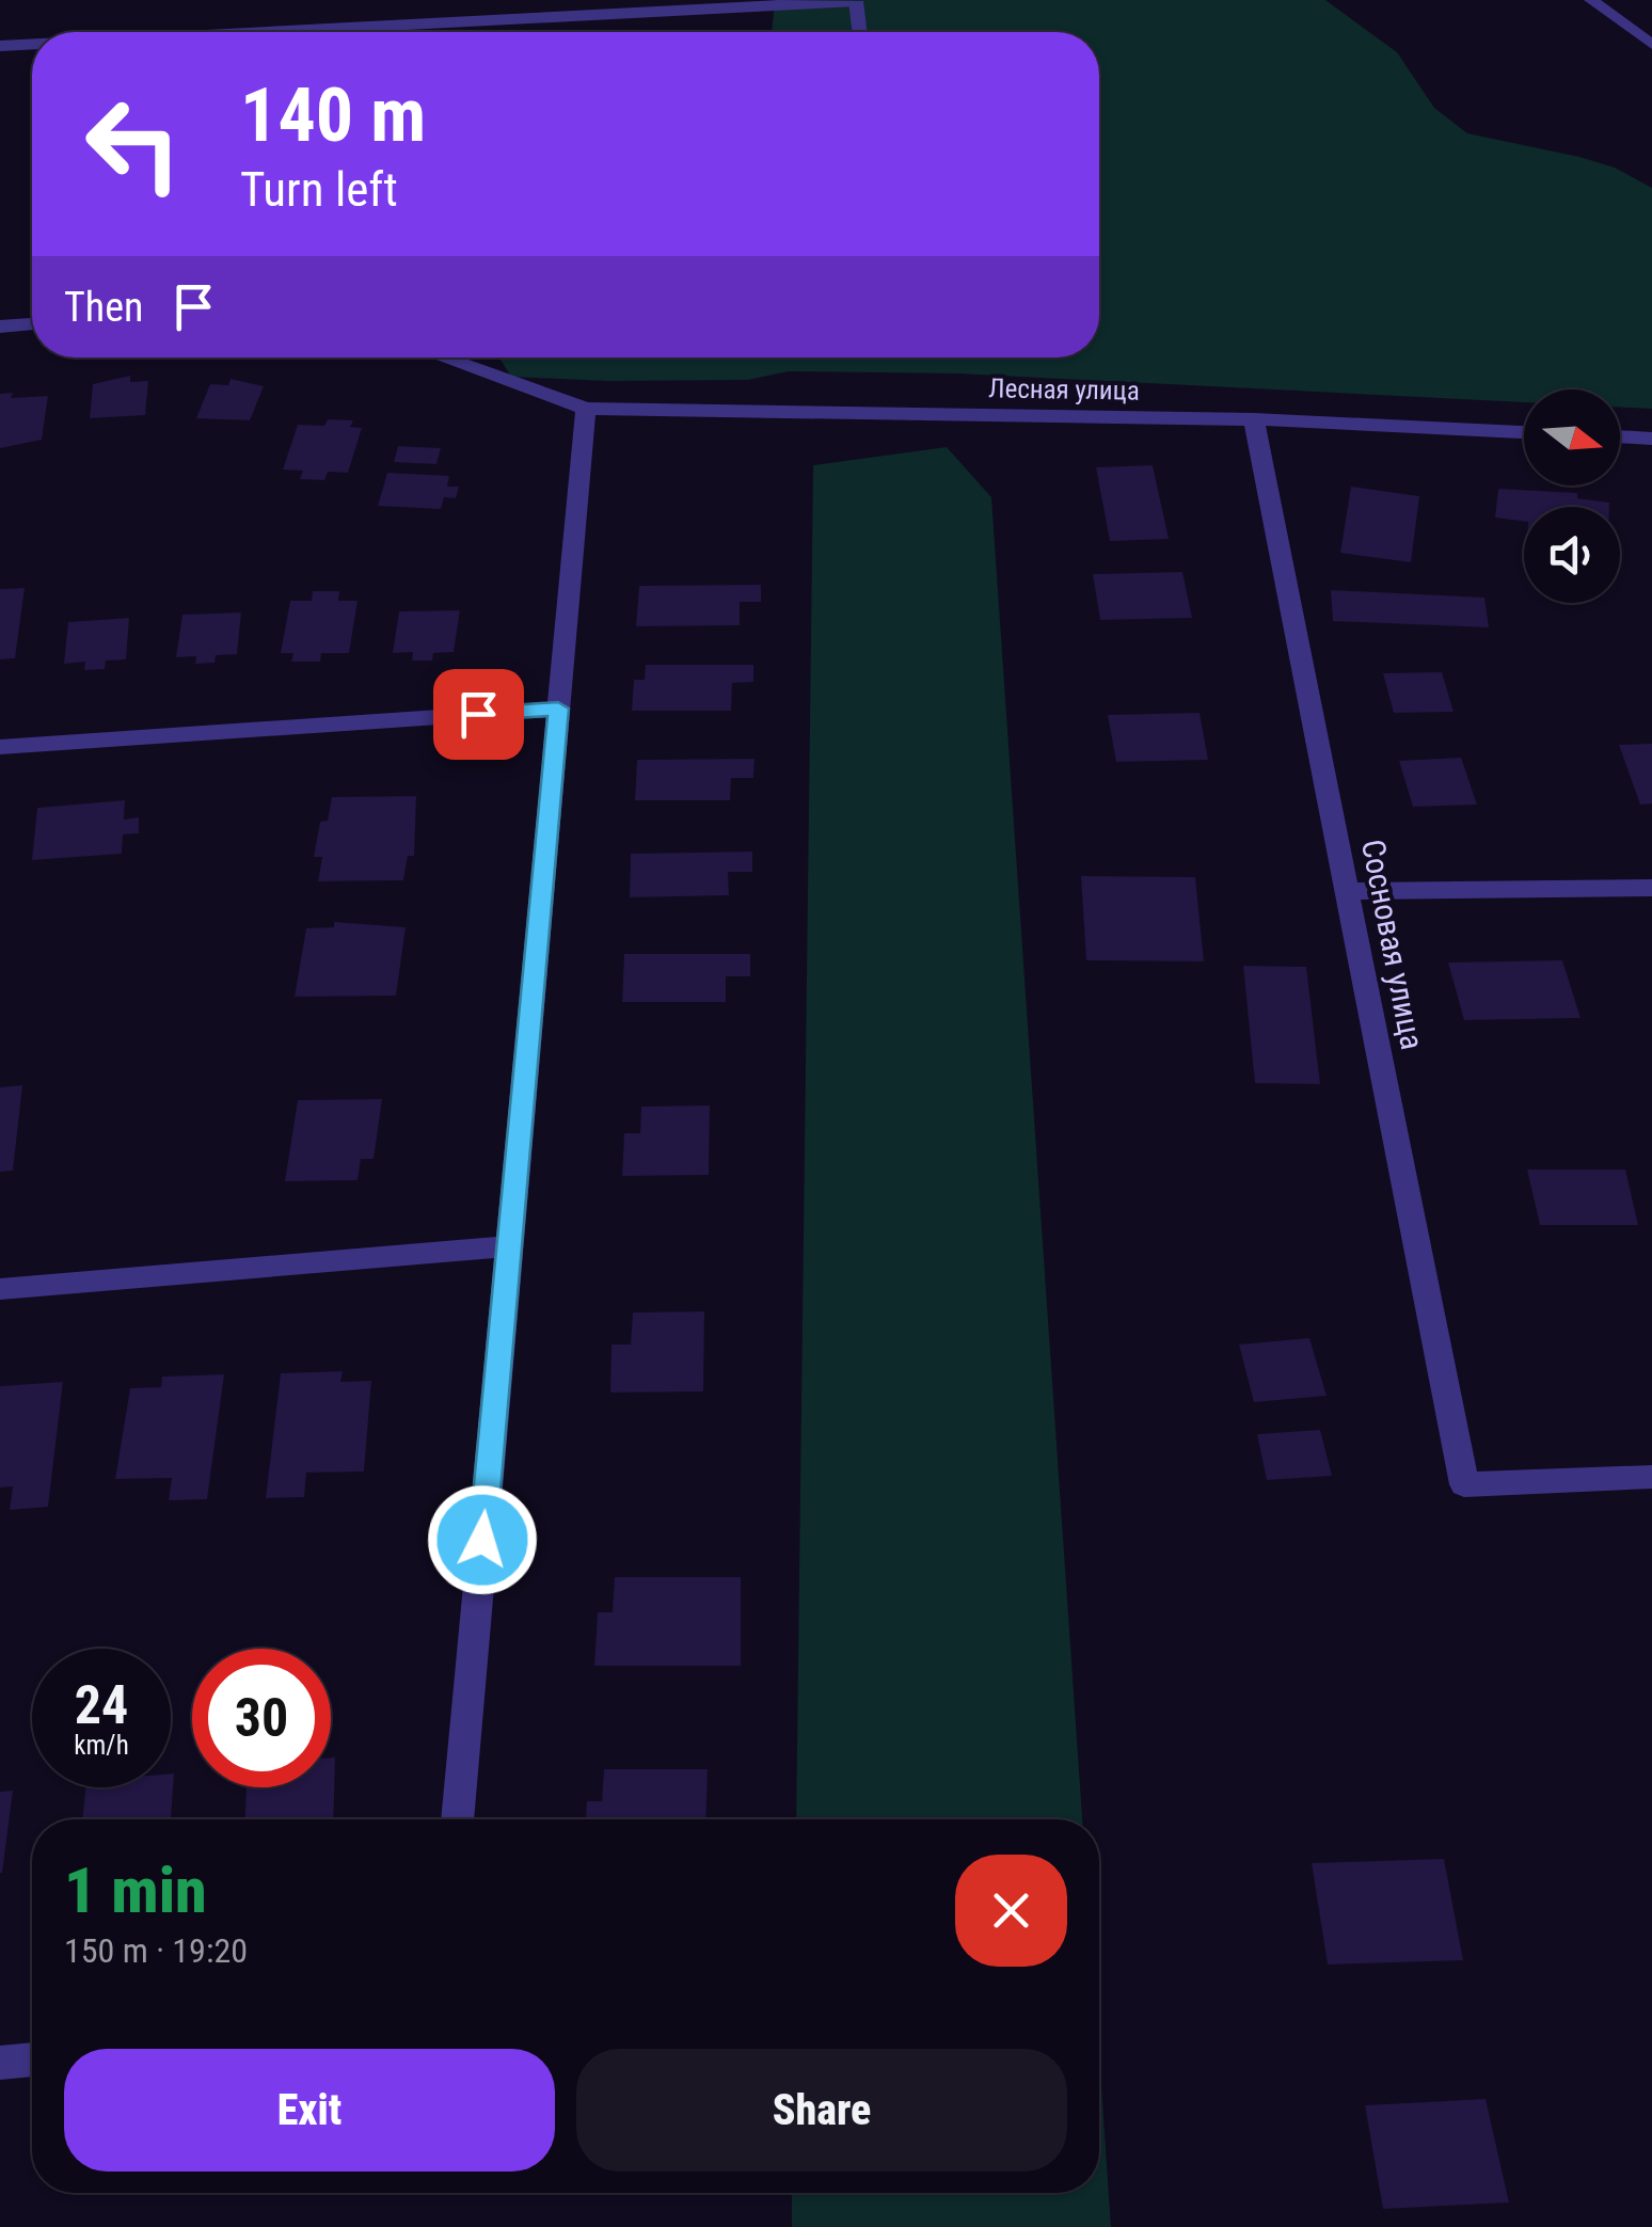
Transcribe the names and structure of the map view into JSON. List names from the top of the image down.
{
  "streets": {
    "street": ["Лесная улица", "Сосновая улица"]
  },
  "crossings": [
    ["Лесная улица", "Сосновая улица"]
  ],
  "north": "right",
  "page": {
    "turn": ["140 m", "Turn left"],
    "then": "Then",
    "speed": "24 km/h",
    "limit": "30",
    "heading": ["1 min", "150 m · 19:20"],
    "buttons": ["Exit", "Share"]
  }
}
